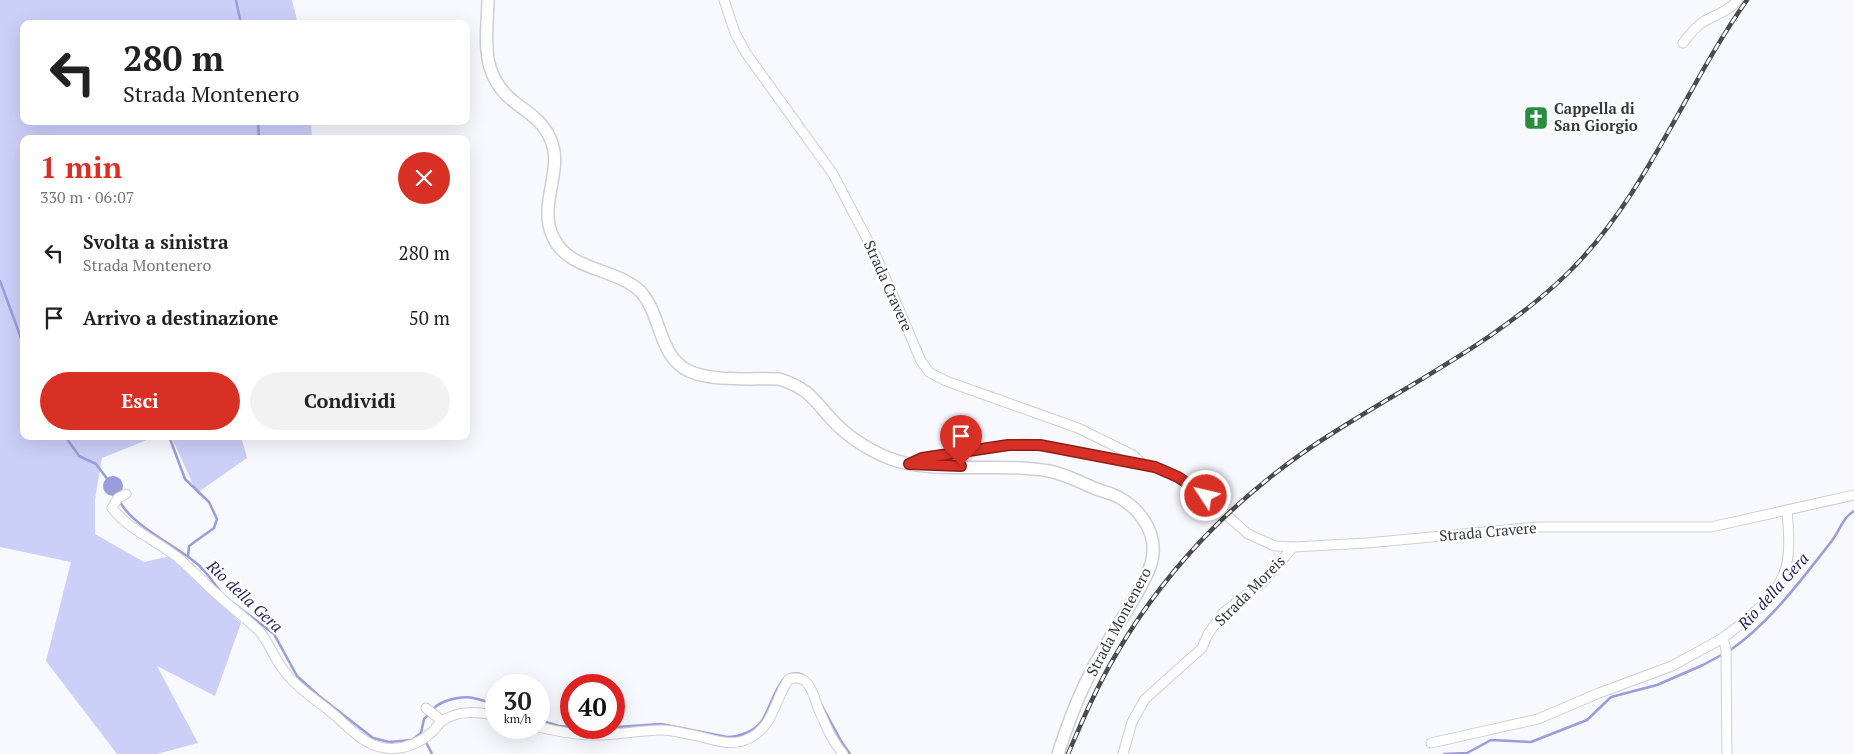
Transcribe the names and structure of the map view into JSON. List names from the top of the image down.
{
  "streets": {
    "main road": ["Strada Montenero"],
    "street": ["Strada Cravere", "Strada Moreis"]
  },
  "crossings": [
    ["Strada Cravere", "Strada Moreis"],
    ["Strada Cravere", "Strada Montenero"]
  ],
  "water": ["Rio della Gera"],
  "places": {
    "church": ["Cappella di San Giorgio"]
  },
  "page": {
    "turn": ["280 m", "Strada Montenero"],
    "heading": ["1 min", "330 m · 06:07"],
    "list": [
      {
        "name": "Svolta a sinistra",
        "note": "Strada Montenero",
        "value": "280 m"
      },
      {
        "name": "Arrivo a destinazione",
        "value": "50 m"
      }
    ],
    "buttons": ["Esci", "Condividi"],
    "speed": "30 km/h",
    "limit": "40"
  }
}
